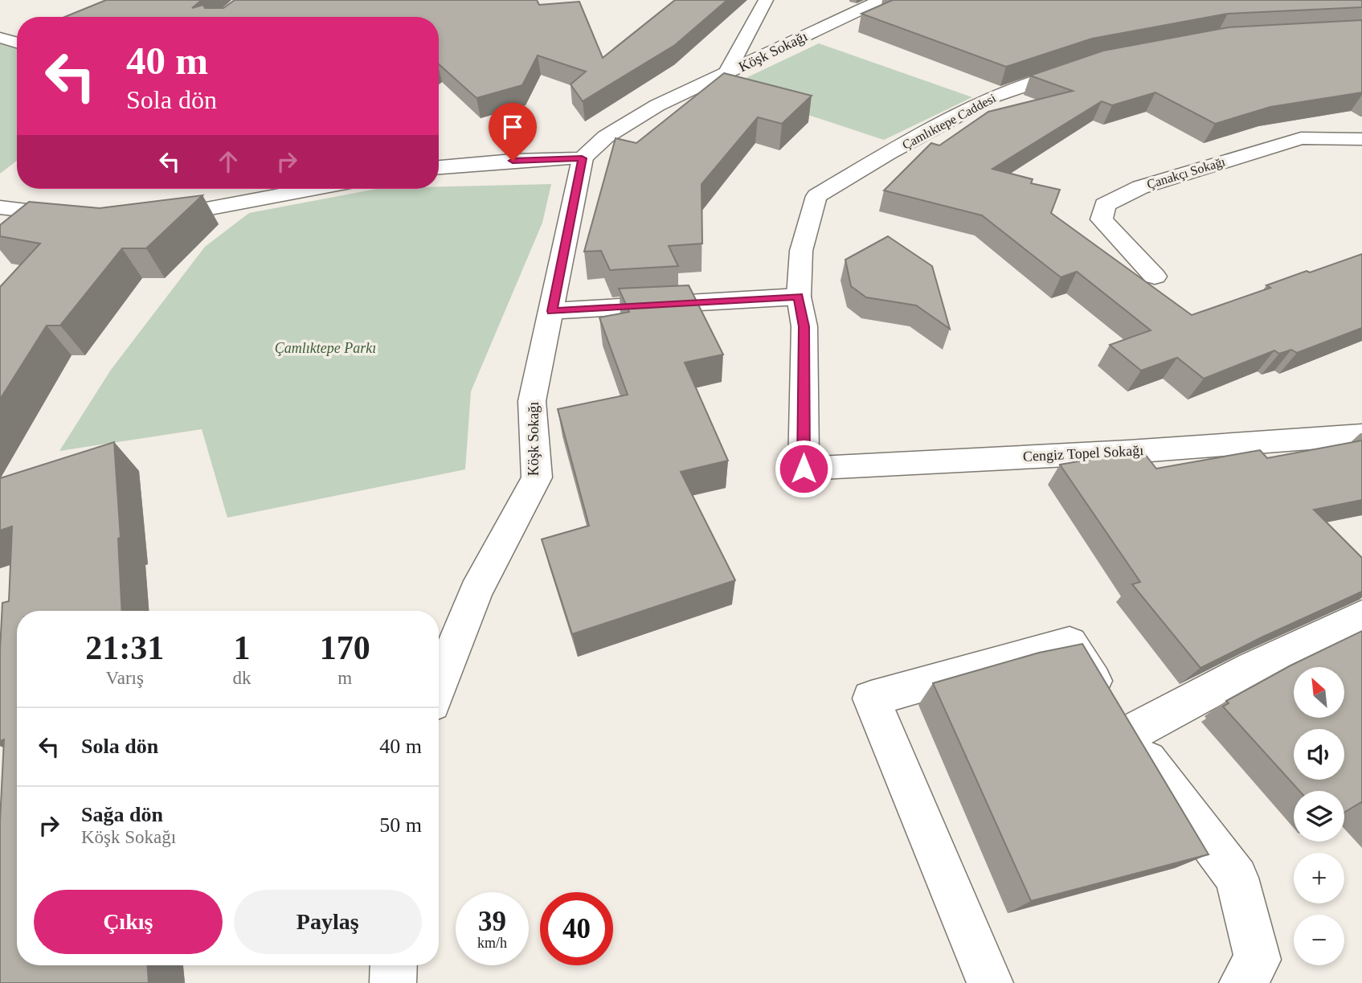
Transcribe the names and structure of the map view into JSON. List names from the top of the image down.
{
  "streets": {
    "street": [
      "Köşk Sokağı",
      "Çamlıktepe Caddesi",
      "Çanakçı Sokağı",
      "Cengiz Topel Sokağı"
    ]
  },
  "crossings": [
    ["Çamlıktepe Caddesi", "Cengiz Topel Sokağı"]
  ],
  "parks": ["Çamlıktepe Parkı"],
  "north": "top left",
  "page": {
    "turn": ["40 m", "Sola dön"],
    "eta": [
      "21:31",
      "Varış",
      "1",
      "dk",
      "170",
      "m"
    ],
    "map_buttons": ["+", "−"],
    "list": [
      {
        "name": "Sola dön",
        "value": "40 m"
      },
      {
        "name": "Sağa dön",
        "note": "Köşk Sokağı",
        "value": "50 m"
      }
    ],
    "buttons": ["Çıkış", "Paylaş"],
    "speed": "39 km/h",
    "limit": "40"
  }
}
